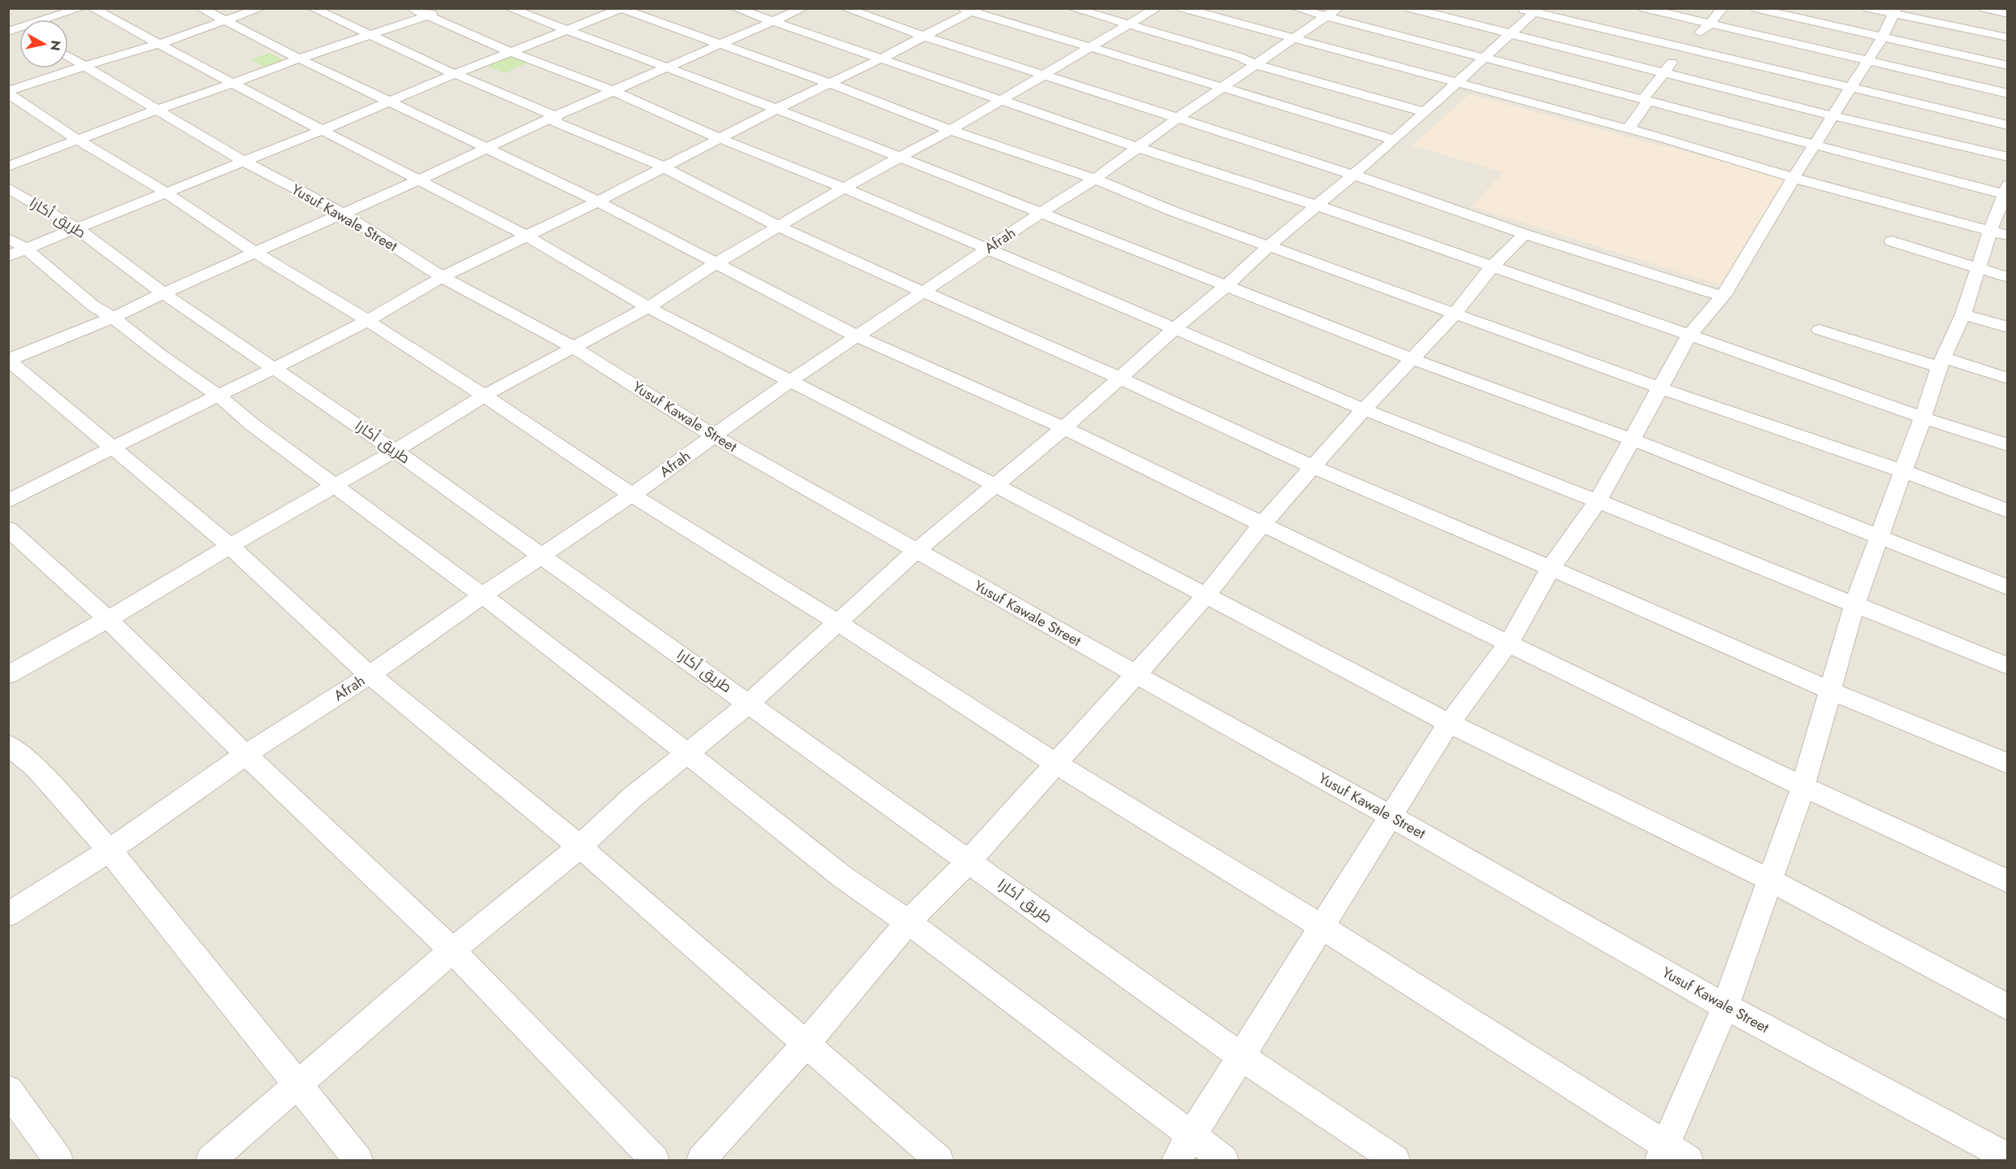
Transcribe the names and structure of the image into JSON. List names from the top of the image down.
{
  "streets": {
    "street": ["طريق أكارا", "Yusuf Kawale Street", "Afrah"]
  },
  "crossings": [
    ["طريق أكارا", "Afrah"],
    ["Yusuf Kawale Street", "Afrah"]
  ],
  "north": "right"
}
